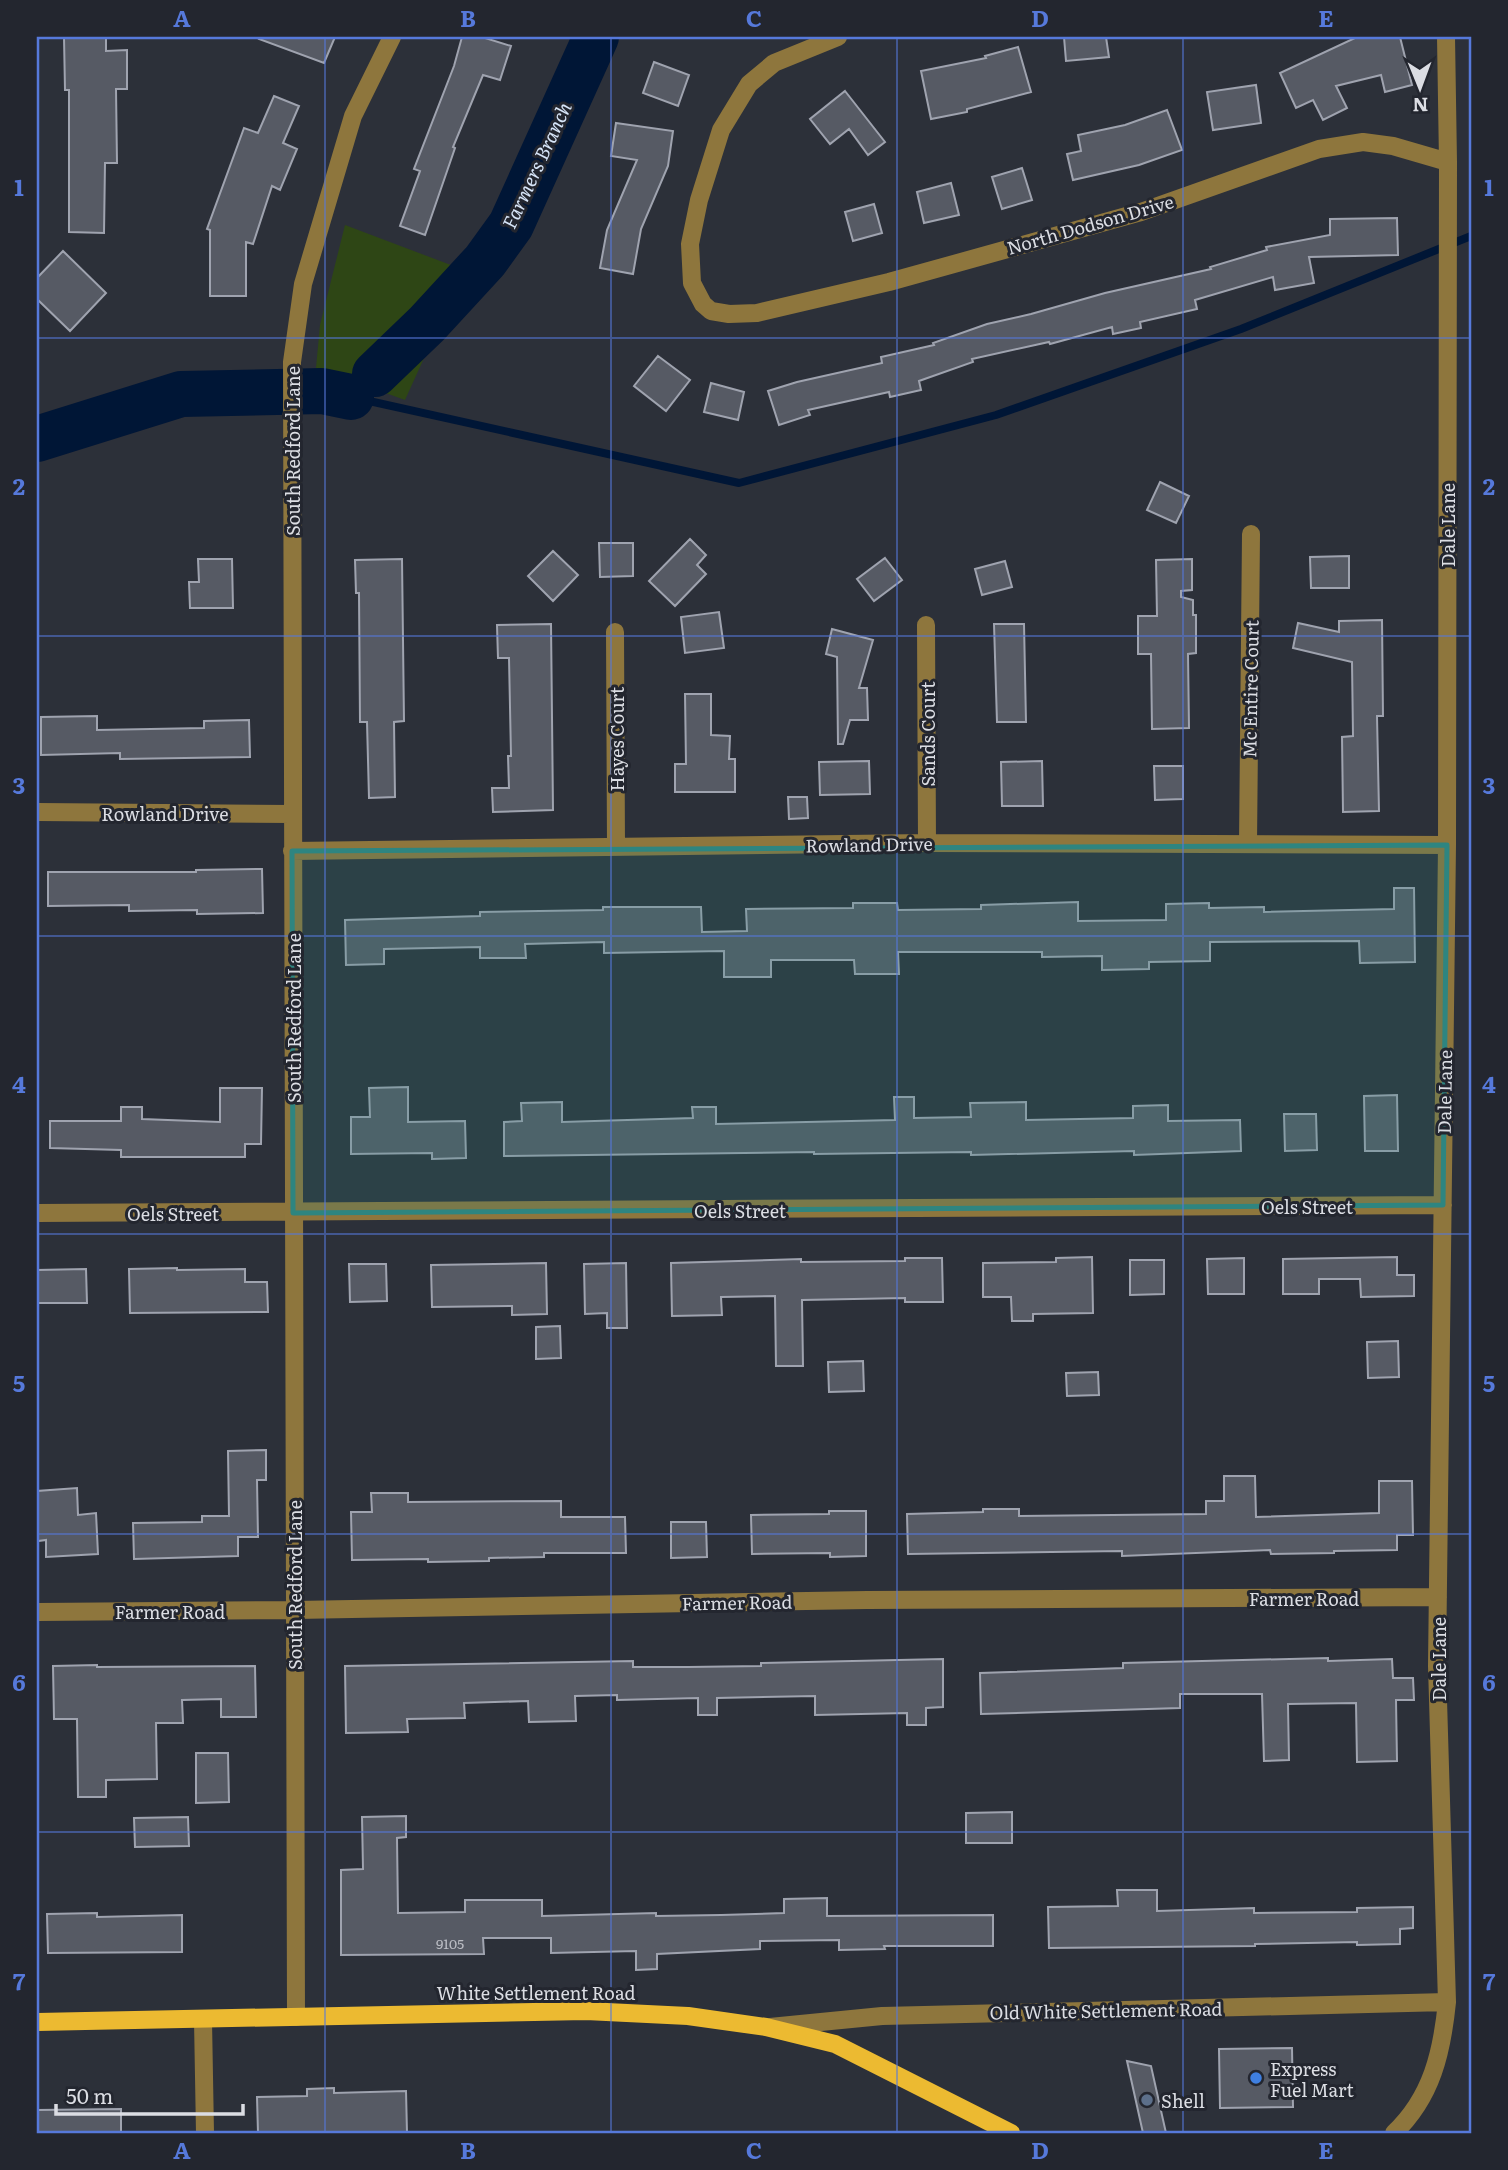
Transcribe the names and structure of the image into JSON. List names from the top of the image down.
{
  "streets": {
    "main road": ["White Settlement Road"],
    "street": [
      "North Dodson Drive",
      "South Redford Lane",
      "Dale Lane",
      "Mc Entire Court",
      "Sands Court",
      "Hayes Court",
      "Rowland Drive",
      "Oels Street",
      "Farmer Road",
      "Old White Settlement Road"
    ]
  },
  "crossings": [
    ["North Dodson Drive", "Dale Lane"],
    ["South Redford Lane", "Rowland Drive"],
    ["South Redford Lane", "Oels Street"],
    ["South Redford Lane", "Farmer Road"],
    ["South Redford Lane", "White Settlement Road"],
    ["Dale Lane", "Rowland Drive"],
    ["Dale Lane", "Oels Street"],
    ["Dale Lane", "Farmer Road"],
    ["Dale Lane", "Old White Settlement Road"],
    ["Mc Entire Court", "Rowland Drive"],
    ["Sands Court", "Rowland Drive"],
    ["Hayes Court", "Rowland Drive"],
    ["White Settlement Road", "Old White Settlement Road"]
  ],
  "water": ["Farmers Branch"],
  "places": ["Express Fuel Mart", "Shell"],
  "house_numbers": ["9105"],
  "scale_bar": "50 m",
  "north": "bottom",
  "grid": {
    "columns": [
      "A",
      "B",
      "C",
      "D",
      "E"
    ],
    "rows": [
      "1",
      "2",
      "3",
      "4",
      "5",
      "6",
      "7"
    ]
  }
}
